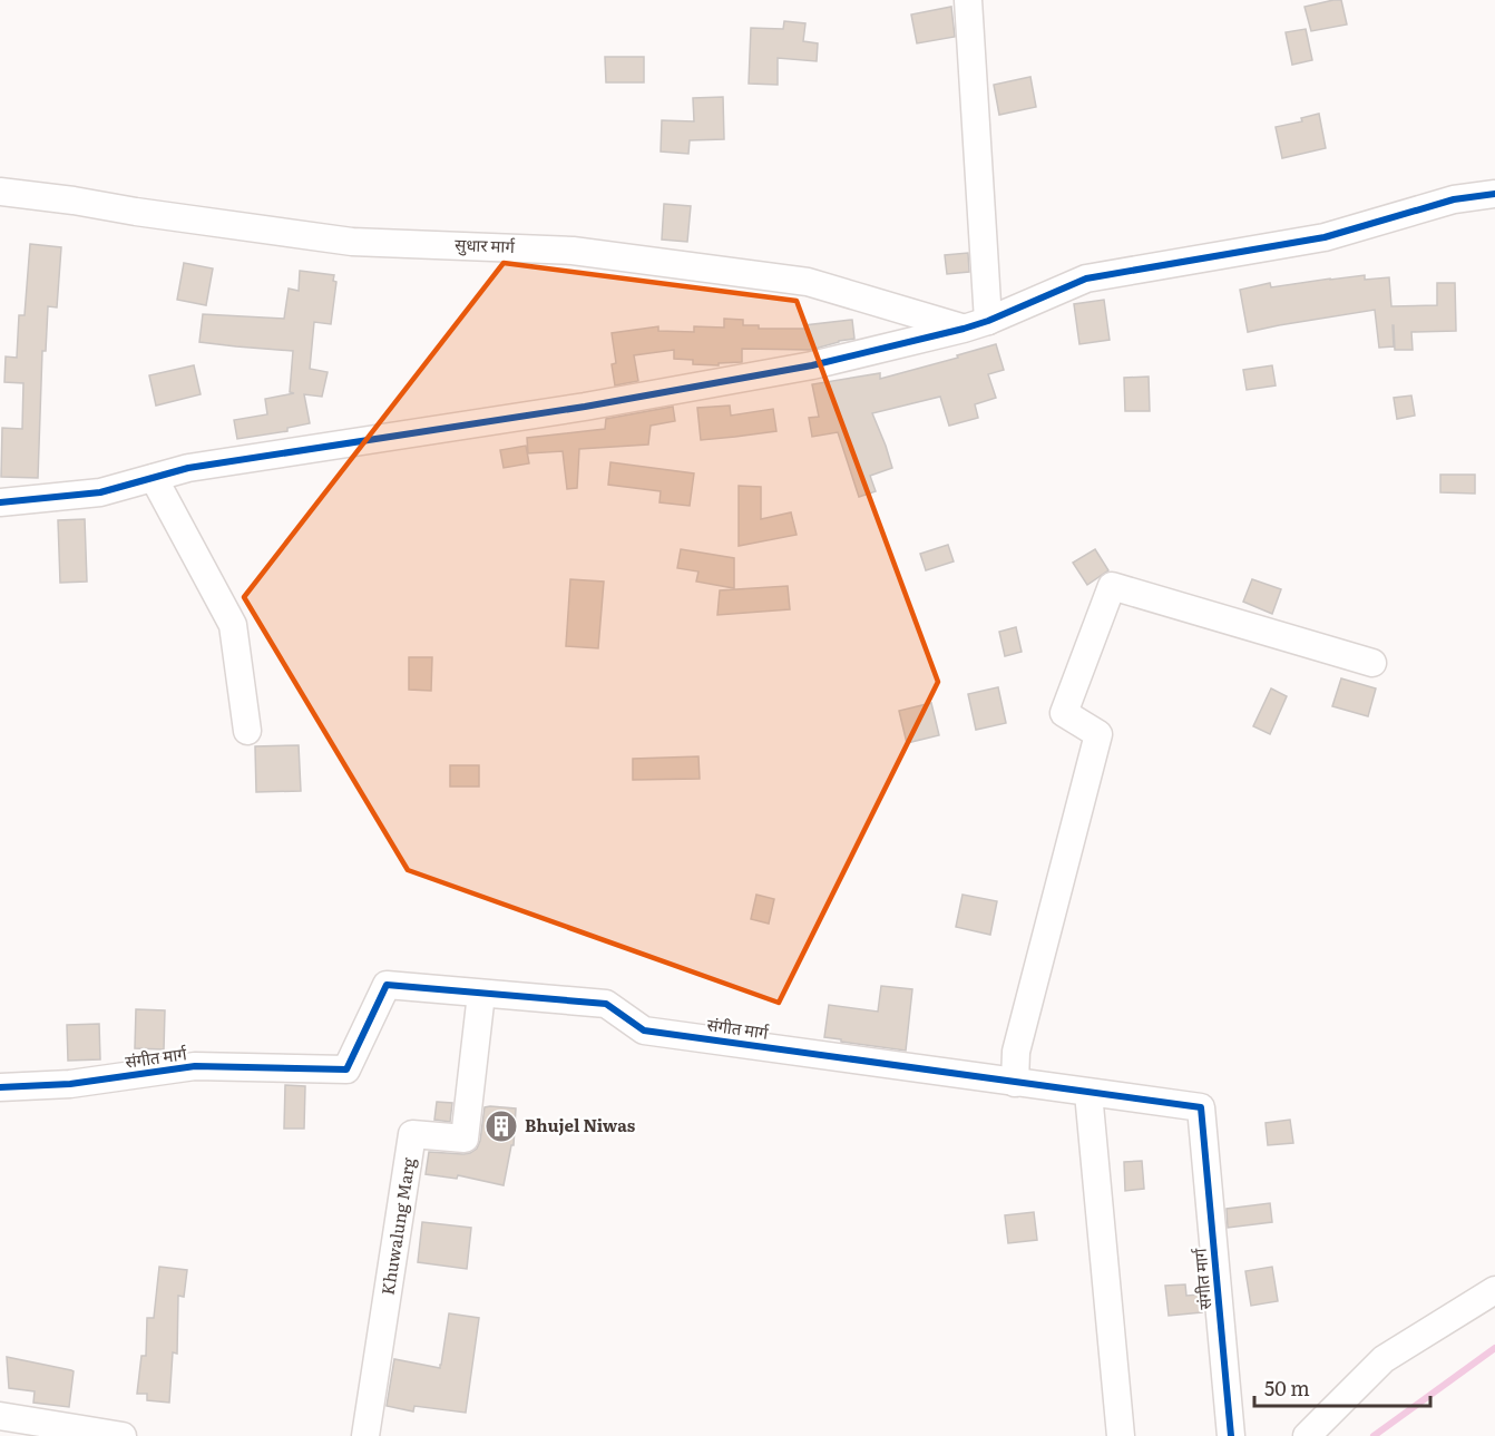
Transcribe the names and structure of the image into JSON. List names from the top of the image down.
{
  "streets": {
    "street": ["सुधार मार्ग", "संगीत मार्ग", "Khuwalung Marg"]
  },
  "crossings": [
    ["संगीत मार्ग", "Khuwalung Marg"]
  ],
  "places": {
    "building": ["Bhujel Niwas"]
  },
  "scale_bar": "50 m"
}
